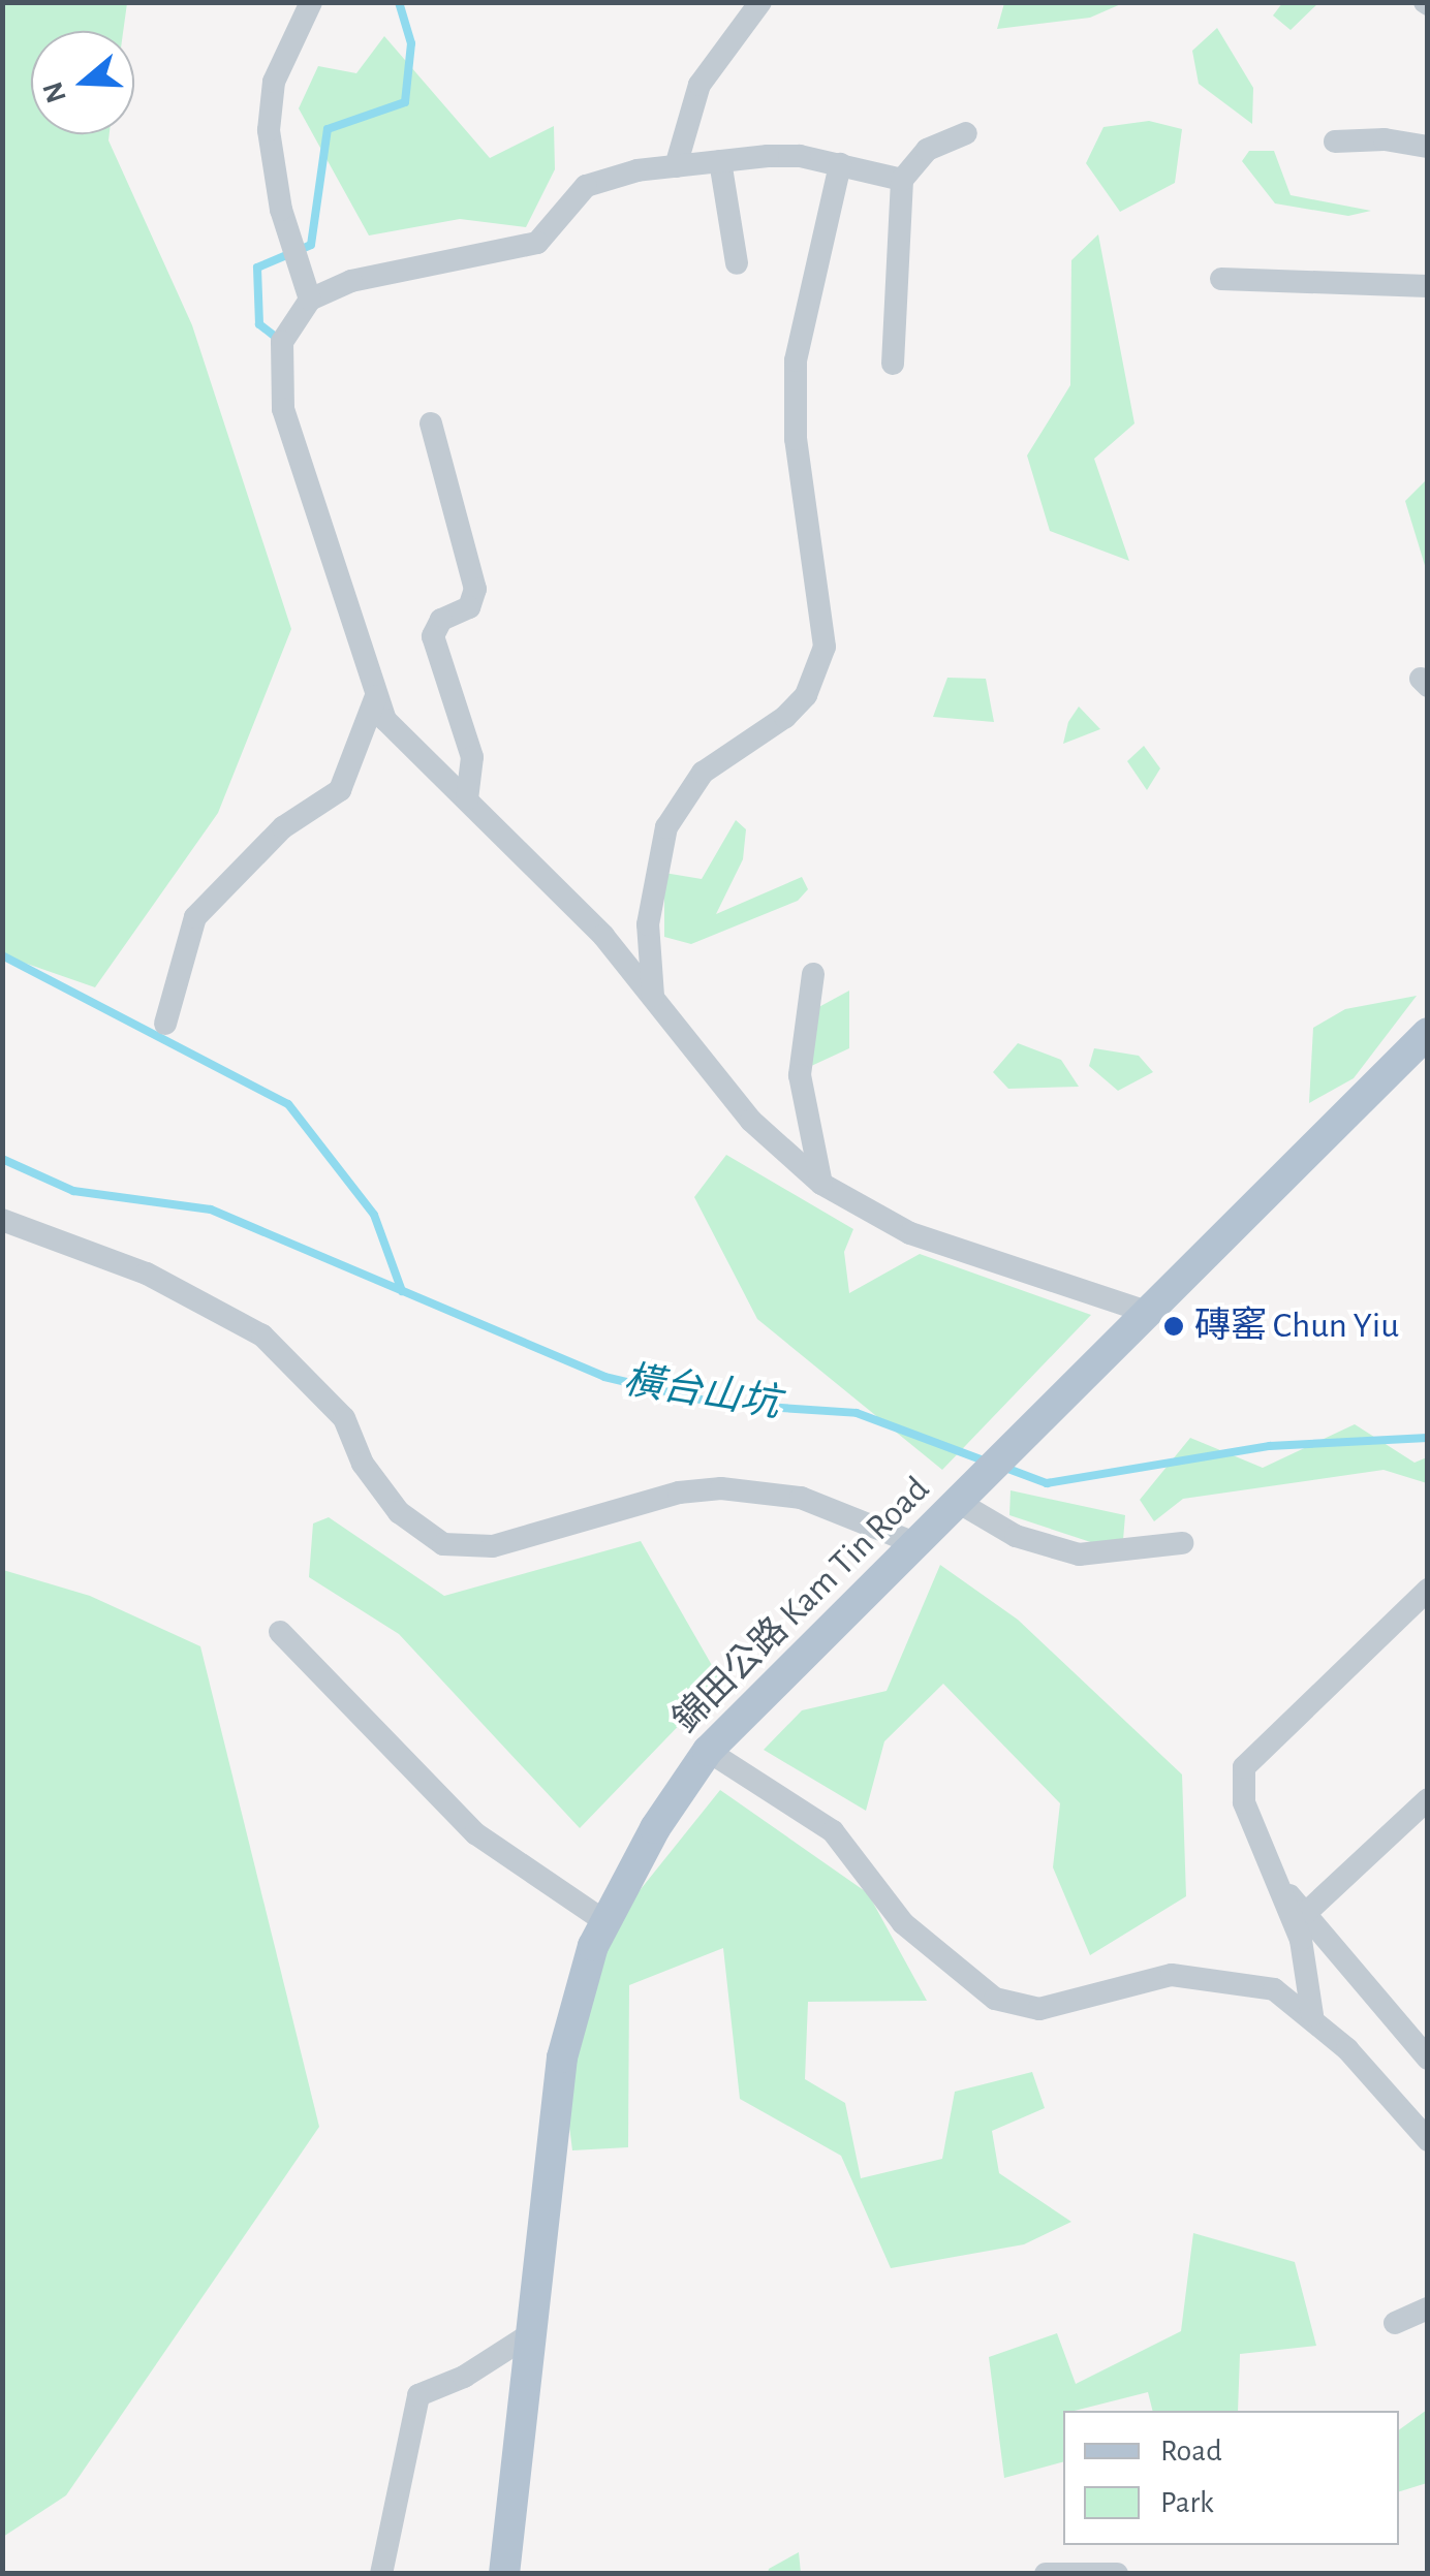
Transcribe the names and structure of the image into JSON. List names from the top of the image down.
{
  "streets": {
    "main road": ["錦田公路 Kam Tin Road"]
  },
  "water": ["橫台山坑"],
  "places": ["磚窰 Chun Yiu"],
  "legend": ["Road", "Park"],
  "north": "left"
}
